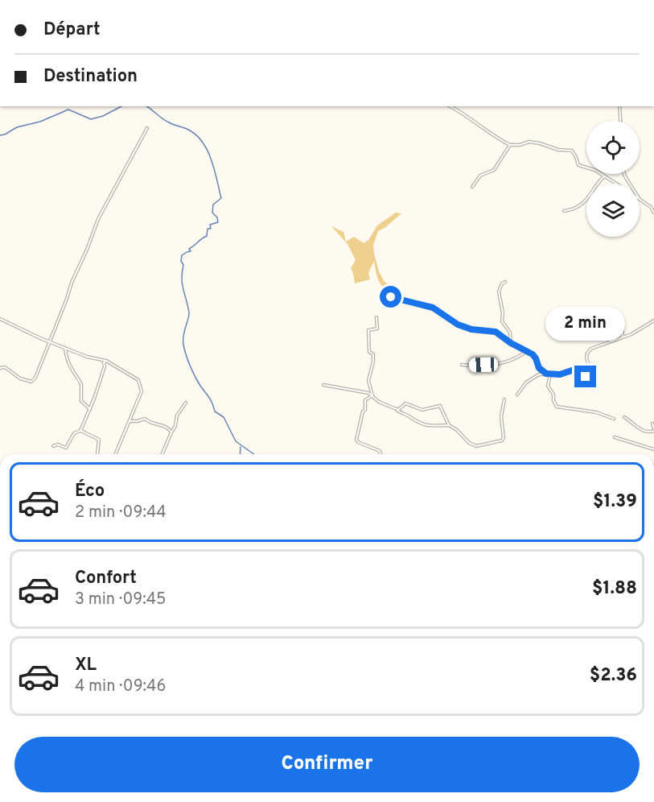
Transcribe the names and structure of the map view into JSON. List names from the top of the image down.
{
  "page": {
    "banner": ["Départ", "Destination"],
    "bubble": "2 min",
    "list": [
      {
        "name": "Éco",
        "note": "2 min · 09:44",
        "value": "$1.39"
      },
      {
        "name": "Confort",
        "note": "3 min · 09:45",
        "value": "$1.88"
      },
      {
        "name": "XL",
        "note": "4 min · 09:46",
        "value": "$2.36"
      }
    ],
    "buttons": "Confirmer"
  }
}
